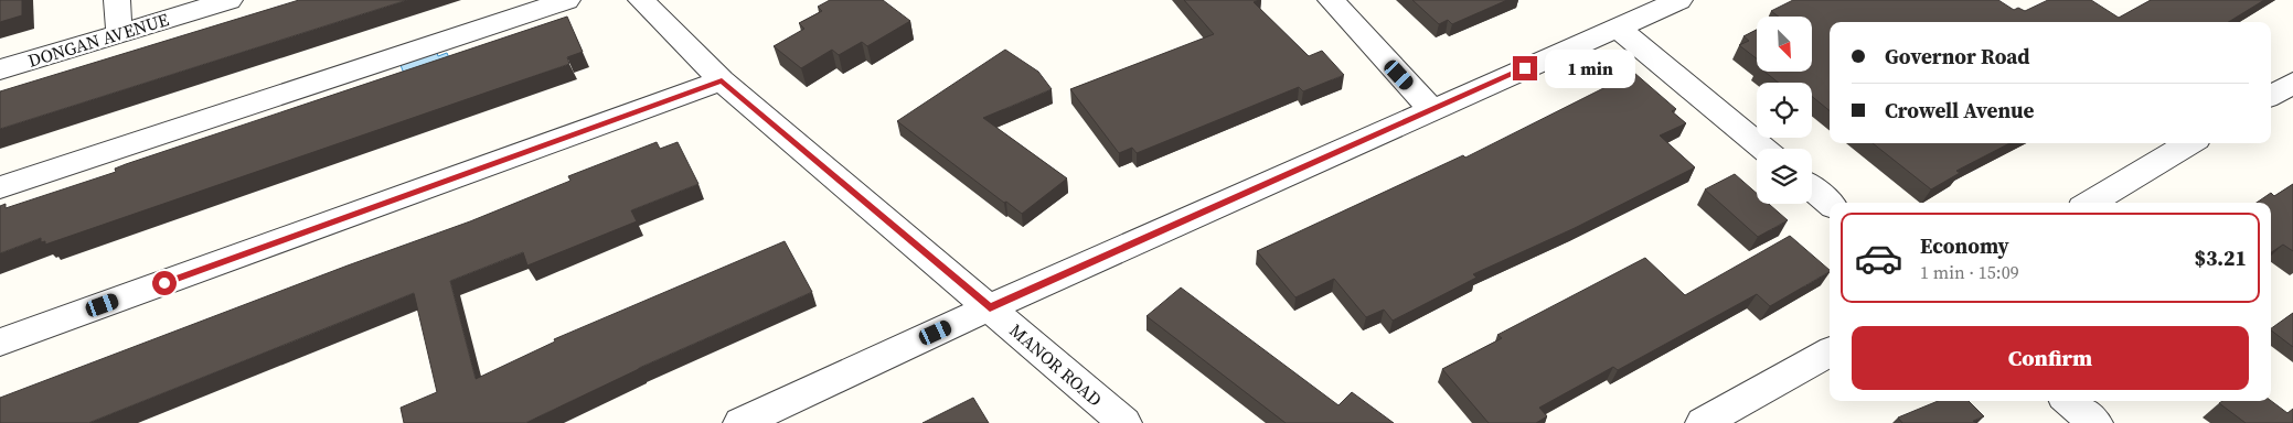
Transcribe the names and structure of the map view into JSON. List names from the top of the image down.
{
  "streets": {
    "street": ["DONGAN AVENUE", "MANOR ROAD"]
  },
  "north": "bottom right",
  "page": {
    "banner": ["Governor Road", "Crowell Avenue"],
    "bubble": "1 min",
    "list": [
      {
        "name": "Economy",
        "note": "1 min · 15:09",
        "value": "$3.21"
      }
    ],
    "buttons": "Confirm"
  }
}
